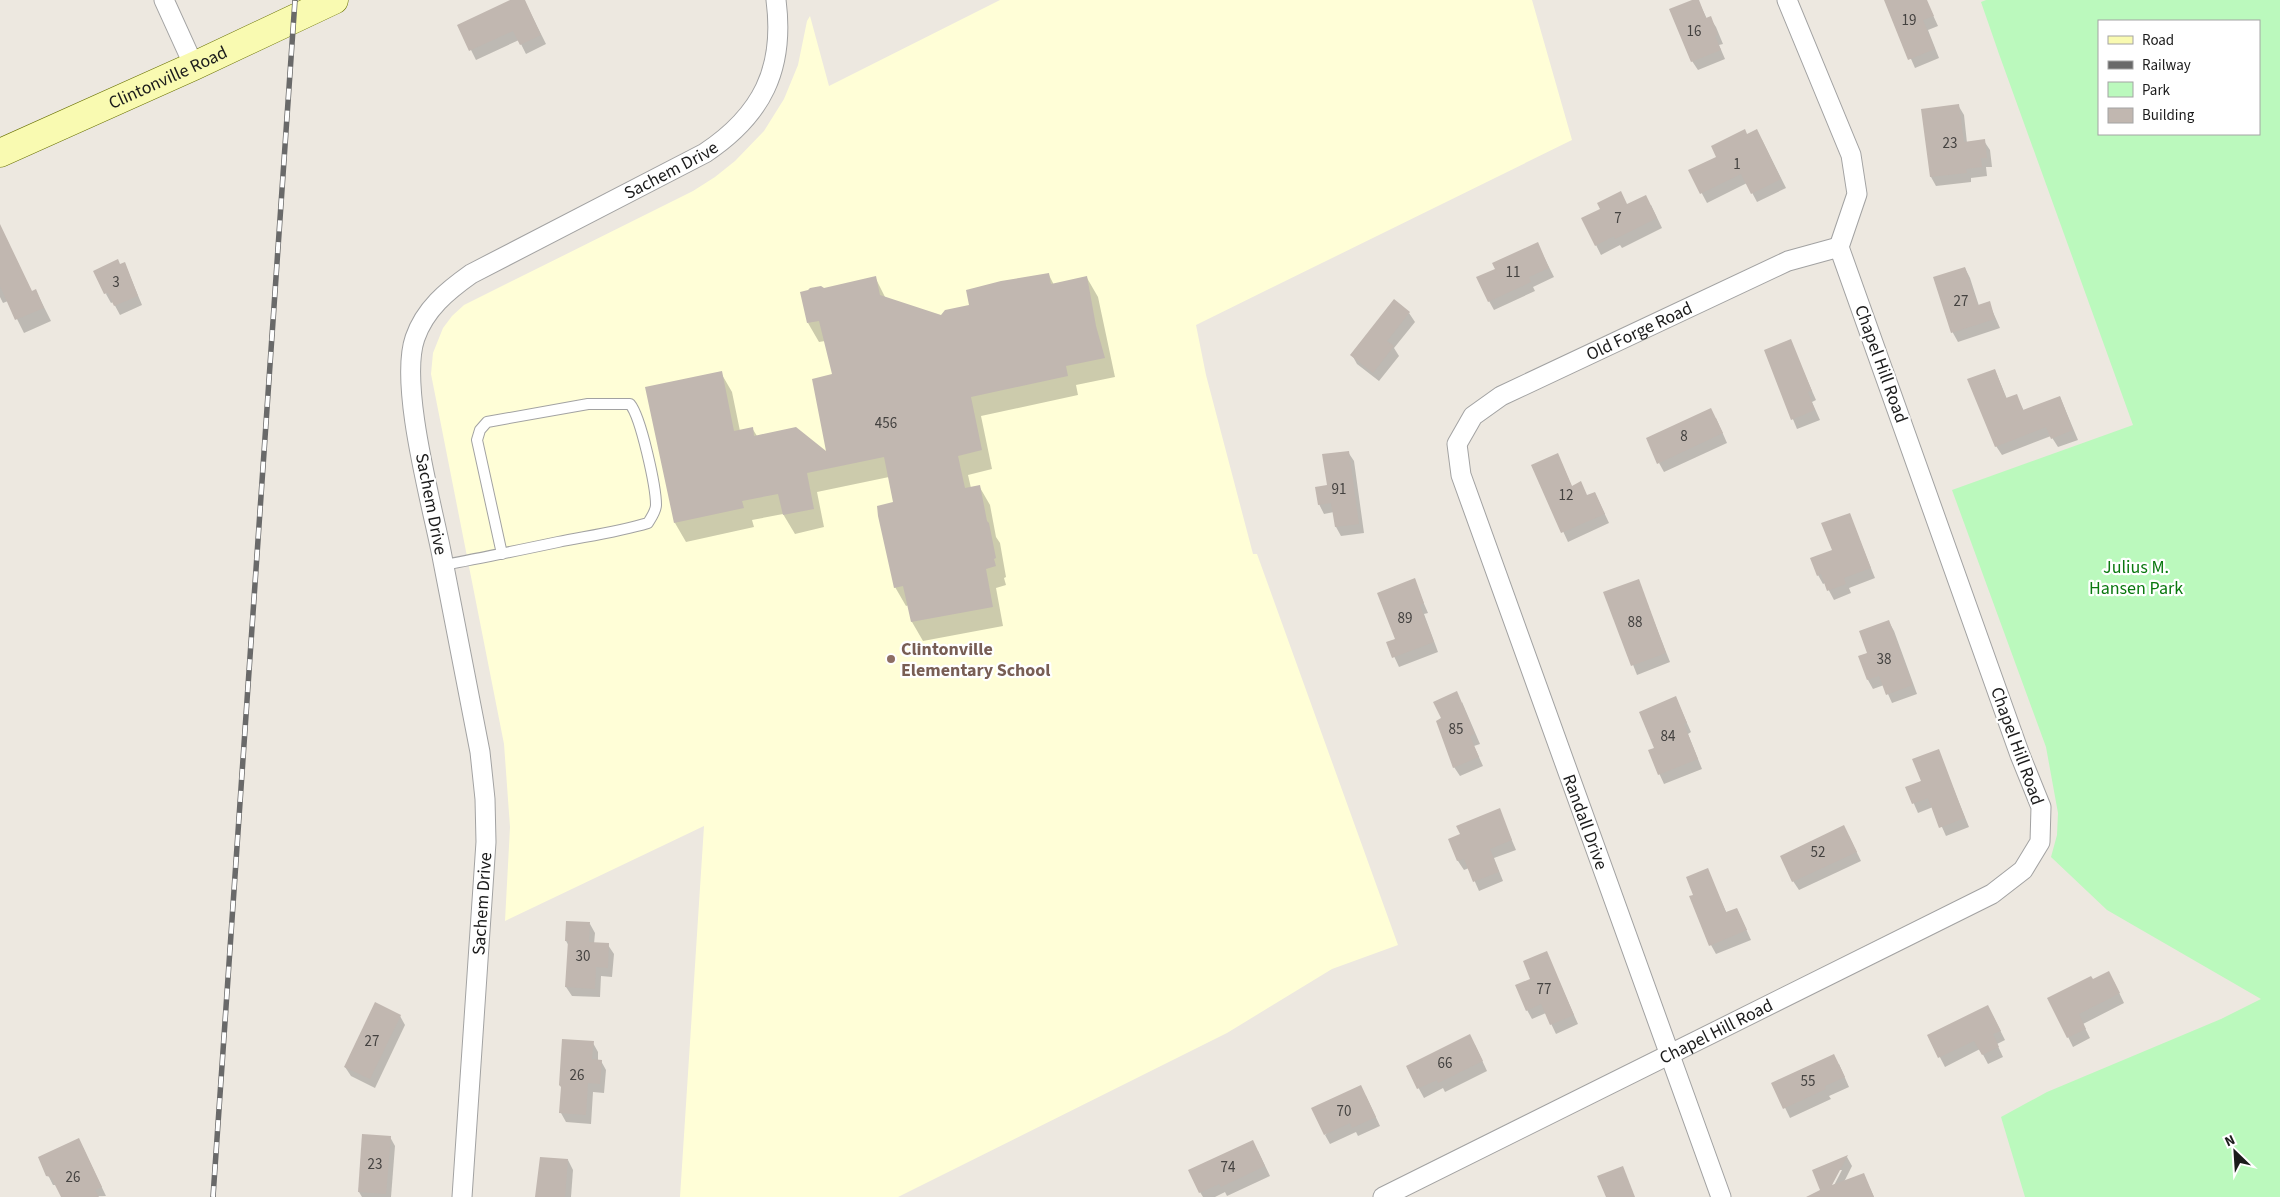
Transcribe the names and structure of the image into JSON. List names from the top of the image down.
{
  "streets": {
    "main road": ["Clintonville Road"],
    "street": [
      "Sachem Drive",
      "Old Forge Road",
      "Chapel Hill Road",
      "Randall Drive"
    ]
  },
  "crossings": [
    ["Old Forge Road", "Chapel Hill Road"],
    ["Old Forge Road", "Randall Drive"],
    ["Chapel Hill Road", "Randall Drive"]
  ],
  "parks": ["Julius M. Hansen Park"],
  "places": ["Clintonville Elementary School"],
  "house_numbers": [
    "19",
    "16",
    "23",
    "1",
    "7",
    "11",
    "3",
    "27",
    "456",
    "8",
    "91",
    "12",
    "89",
    "88",
    "38",
    "85",
    "84",
    "52",
    "30",
    "77",
    "27",
    "66",
    "26",
    "55",
    "70",
    "23",
    "74",
    "26"
  ],
  "legend": [
    "Road",
    "Railway",
    "Park",
    "Building"
  ],
  "north": "top left"
}
